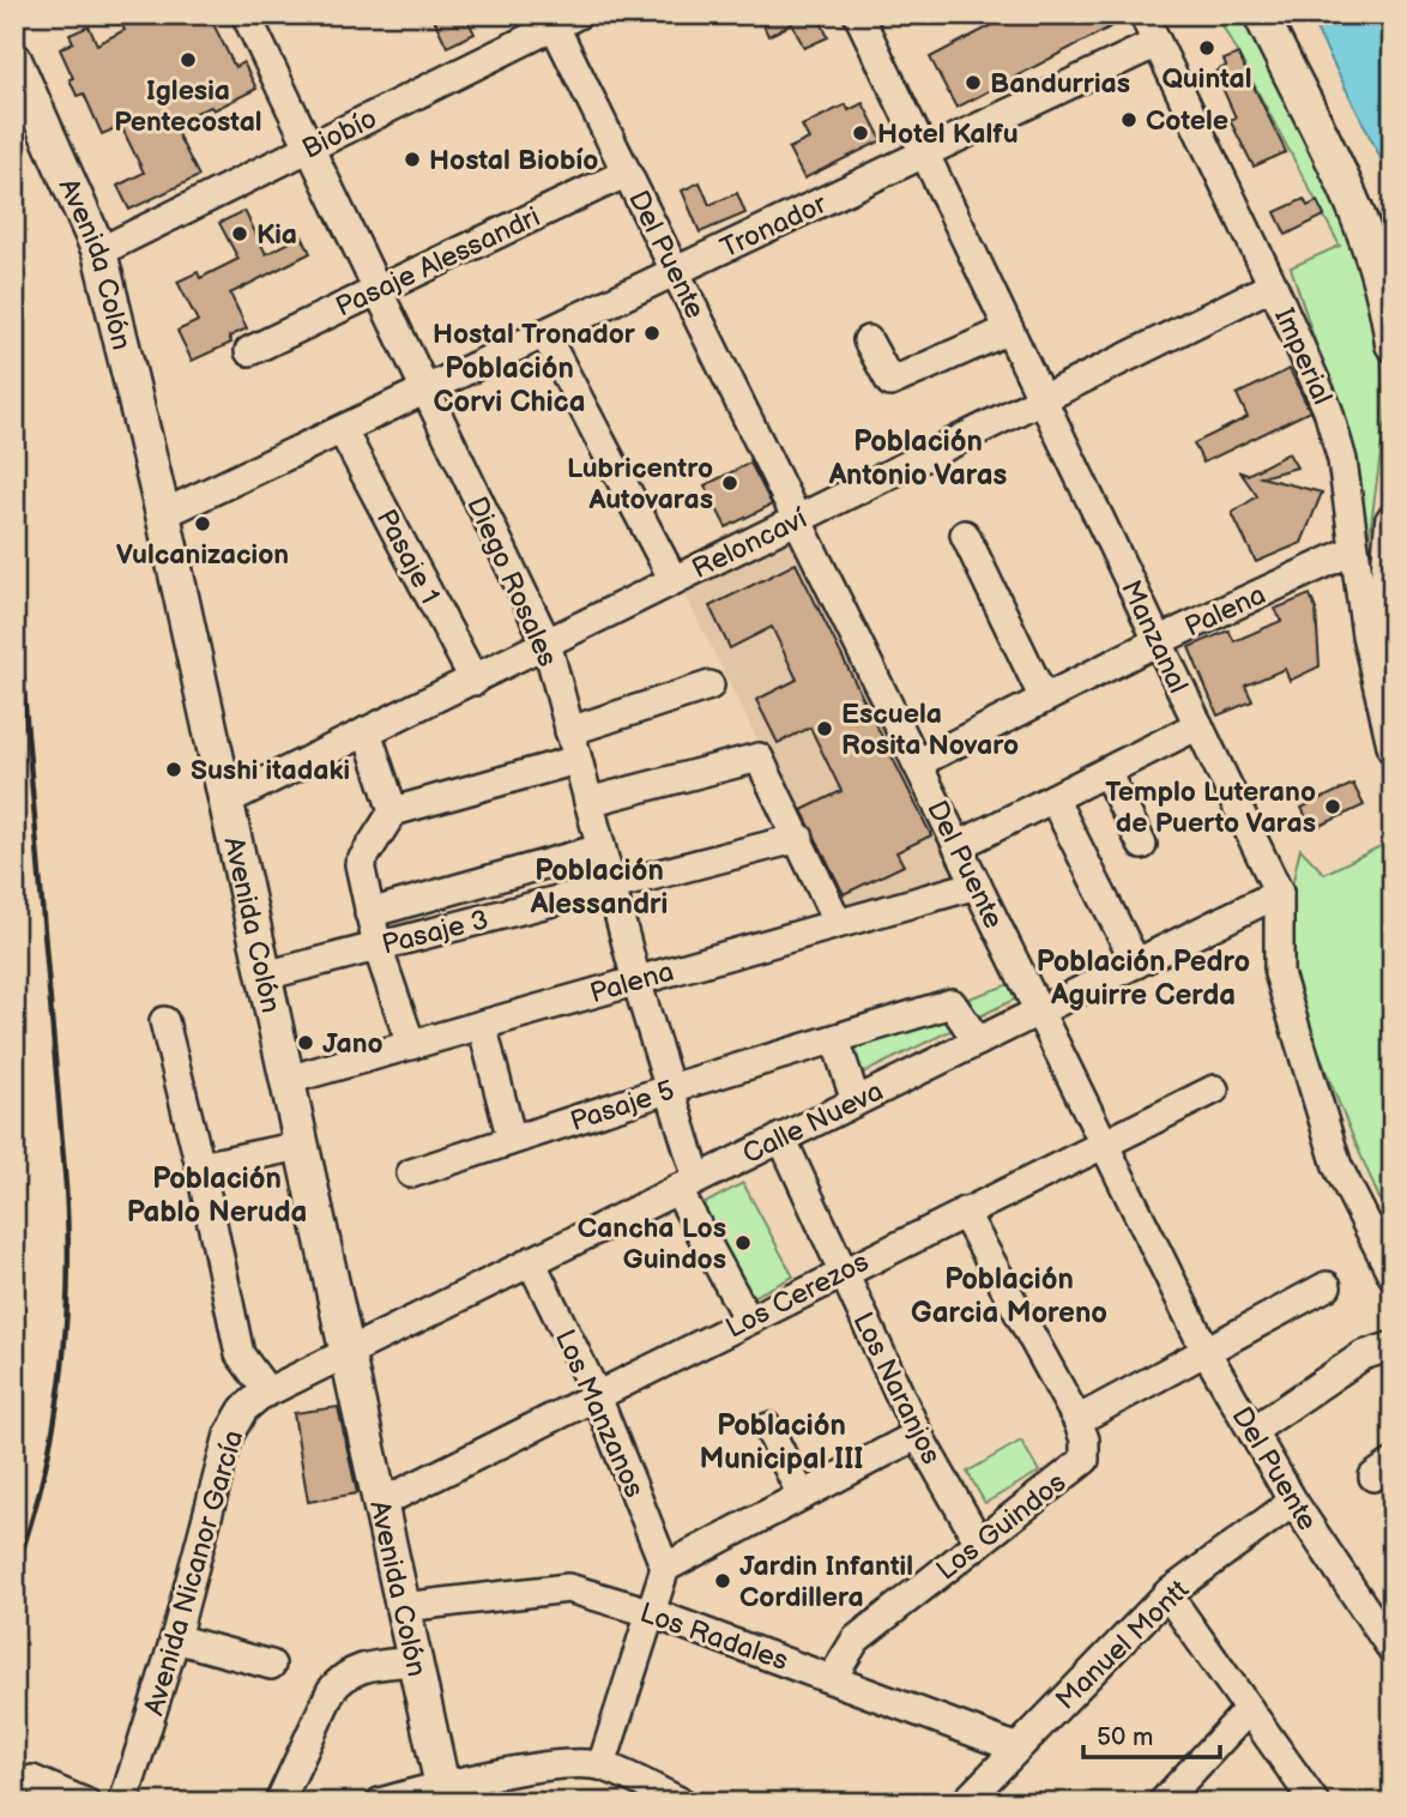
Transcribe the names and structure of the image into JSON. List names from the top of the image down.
{
  "streets": {
    "main road": ["Avenida Colón"],
    "street": [
      "Biobío",
      "Tronador",
      "Del Puente",
      "Pasaje Alessandri",
      "Imperial",
      "Reloncaví",
      "Pasaje 1",
      "Diego Rosales",
      "Palena",
      "Manzanal",
      "Pasaje 3",
      "Pasaje 5",
      "Calle Nueva",
      "Los Cerezos",
      "Los Naranjos",
      "Los Manzanos",
      "Los Guindos",
      "Avenida Nicanor García",
      "Los Radales",
      "Manuel Montt"
    ]
  },
  "crossings": [
    ["Biobío", "Del Puente"],
    ["Biobío", "Avenida Colón"],
    ["Biobío", "Diego Rosales"],
    ["Tronador", "Del Puente"],
    ["Tronador", "Avenida Colón"],
    ["Tronador", "Imperial"],
    ["Tronador", "Pasaje 1"],
    ["Tronador", "Diego Rosales"],
    ["Tronador", "Manzanal"],
    ["Del Puente", "Pasaje Alessandri"],
    ["Del Puente", "Reloncaví"],
    ["Del Puente", "Palena"],
    ["Del Puente", "Calle Nueva"],
    ["Del Puente", "Los Cerezos"],
    ["Del Puente", "Manuel Montt"],
    ["Pasaje Alessandri", "Diego Rosales"],
    ["Avenida Colón", "Reloncaví"],
    ["Avenida Colón", "Palena"],
    ["Avenida Colón", "Pasaje 3"],
    ["Avenida Colón", "Calle Nueva"],
    ["Avenida Colón", "Los Cerezos"],
    ["Avenida Colón", "Avenida Nicanor García"],
    ["Avenida Colón", "Los Radales"],
    ["Imperial", "Reloncaví"],
    ["Imperial", "Palena"],
    ["Reloncaví", "Pasaje 1"],
    ["Reloncaví", "Diego Rosales"],
    ["Reloncaví", "Manzanal"],
    ["Diego Rosales", "Palena"],
    ["Diego Rosales", "Pasaje 3"],
    ["Diego Rosales", "Pasaje 5"],
    ["Diego Rosales", "Calle Nueva"],
    ["Diego Rosales", "Los Cerezos"],
    ["Palena", "Manzanal"],
    ["Manzanal", "Calle Nueva"],
    ["Pasaje 5", "Calle Nueva"],
    ["Calle Nueva", "Los Naranjos"],
    ["Calle Nueva", "Los Manzanos"],
    ["Calle Nueva", "Avenida Nicanor García"],
    ["Los Cerezos", "Los Naranjos"],
    ["Los Cerezos", "Los Manzanos"],
    ["Los Naranjos", "Los Guindos"],
    ["Los Guindos", "Los Radales"],
    ["Los Radales", "Manuel Montt"]
  ],
  "districts": [
    "Población Corvi Chica",
    "Población Antonio Varas",
    "Población Alessandri",
    "Población Pedro Aguirre Cerda",
    "Población Pablo Neruda",
    "Población Garcia Moreno",
    "Población Municipal III"
  ],
  "places": [
    "Quintal",
    "Iglesia Pentecostal",
    "Bandurrias",
    "Cotele",
    "Hotel Kalfu",
    "Hostal Biobío",
    "Kia",
    "Hostal Tronador",
    "Lubricentro Autovaras",
    "Vulcanizacion",
    "Escuela Rosita Novaro",
    "Sushi itadaki",
    "Templo Luterano de Puerto Varas",
    "Jano",
    "Cancha Los Guindos",
    "Jardin Infantil Cordillera"
  ],
  "scale_bar": "50 m"
}
